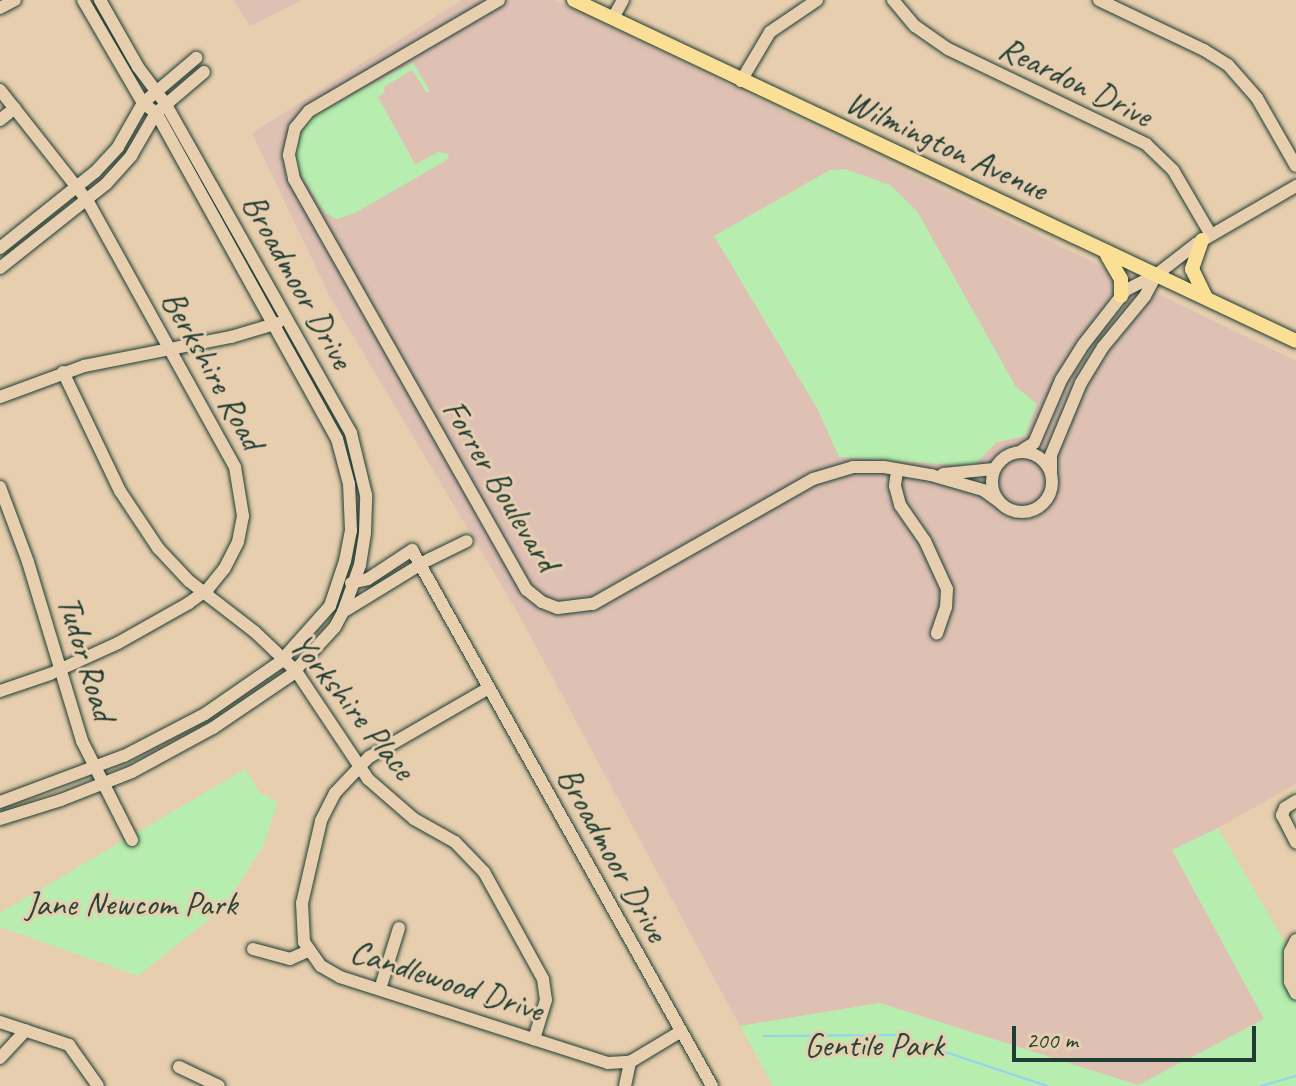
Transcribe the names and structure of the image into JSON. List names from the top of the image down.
{
  "streets": {
    "main road": ["Wilmington Avenue"],
    "street": [
      "Reardon Drive",
      "Broadmoor Drive",
      "Berkshire Road",
      "Forrer Boulevard",
      "Tudor Road",
      "Yorkshire Place",
      "Candlewood Drive"
    ]
  },
  "crossings": [
    ["Reardon Drive", "Forrer Boulevard"],
    ["Wilmington Avenue", "Forrer Boulevard"],
    ["Broadmoor Drive", "Yorkshire Place"],
    ["Berkshire Road", "Tudor Road"],
    ["Berkshire Road", "Yorkshire Place"],
    ["Yorkshire Place", "Candlewood Drive"]
  ],
  "parks": ["Jane Newcom Park", "Gentile Park"],
  "scale_bar": "200 m"
}
